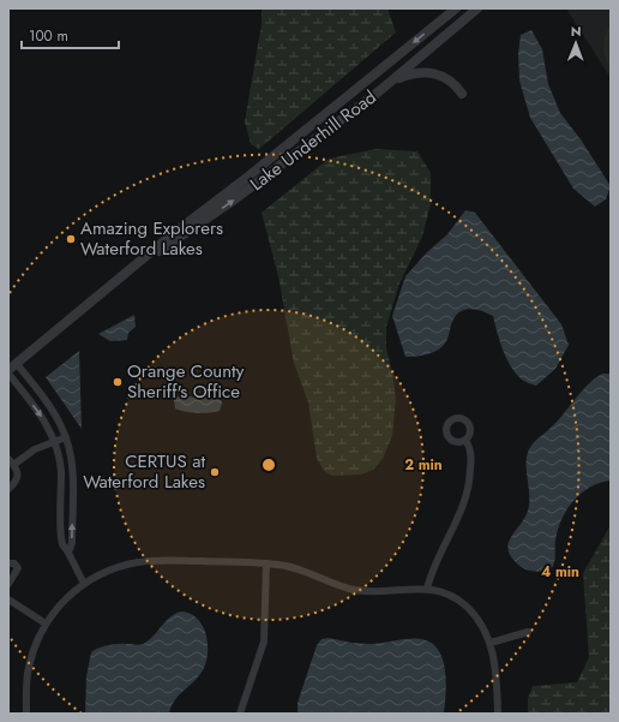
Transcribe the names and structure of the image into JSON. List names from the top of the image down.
{
  "streets": {
    "street": ["Lake Underhill Road"]
  },
  "places": ["Amazing Explorers Waterford Lakes", "Orange County Sheriff's Office", "CERTUS at Waterford Lakes"],
  "scale_bar": "100 m",
  "north": "top",
  "rings": ["2 min", "4 min"]
}
